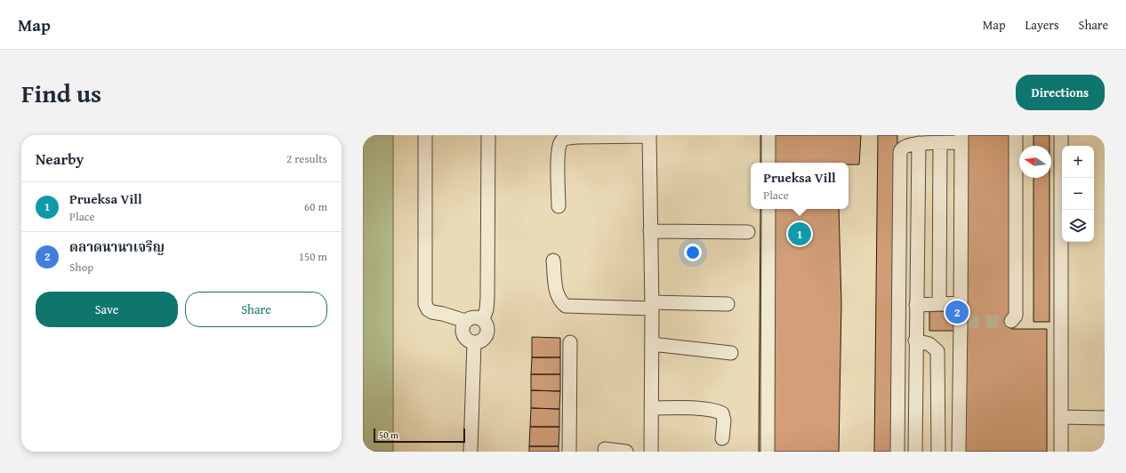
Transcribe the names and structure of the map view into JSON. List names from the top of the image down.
{
  "scale_bar": "50 m",
  "north": "left",
  "page": {
    "header": "Map",
    "nav": ["Map", "Layers", "Share"],
    "title": "Find us",
    "buttons": [
      "Directions",
      ["Save", "Share"]
    ],
    "heading": ["Nearby", "2 results"],
    "map_buttons": ["+", "−"],
    "popup": ["Prueksa Vill", "Place"],
    "list": [
      {
        "mark": "1",
        "name": "Prueksa Vill",
        "note": "Place",
        "value": "60 m"
      },
      {
        "mark": "2",
        "name": "ตลาดนานาเจริญ",
        "note": "Shop",
        "value": "150 m"
      }
    ],
    "pins": ["1", "2"],
    "scale": "50 m"
  }
}
